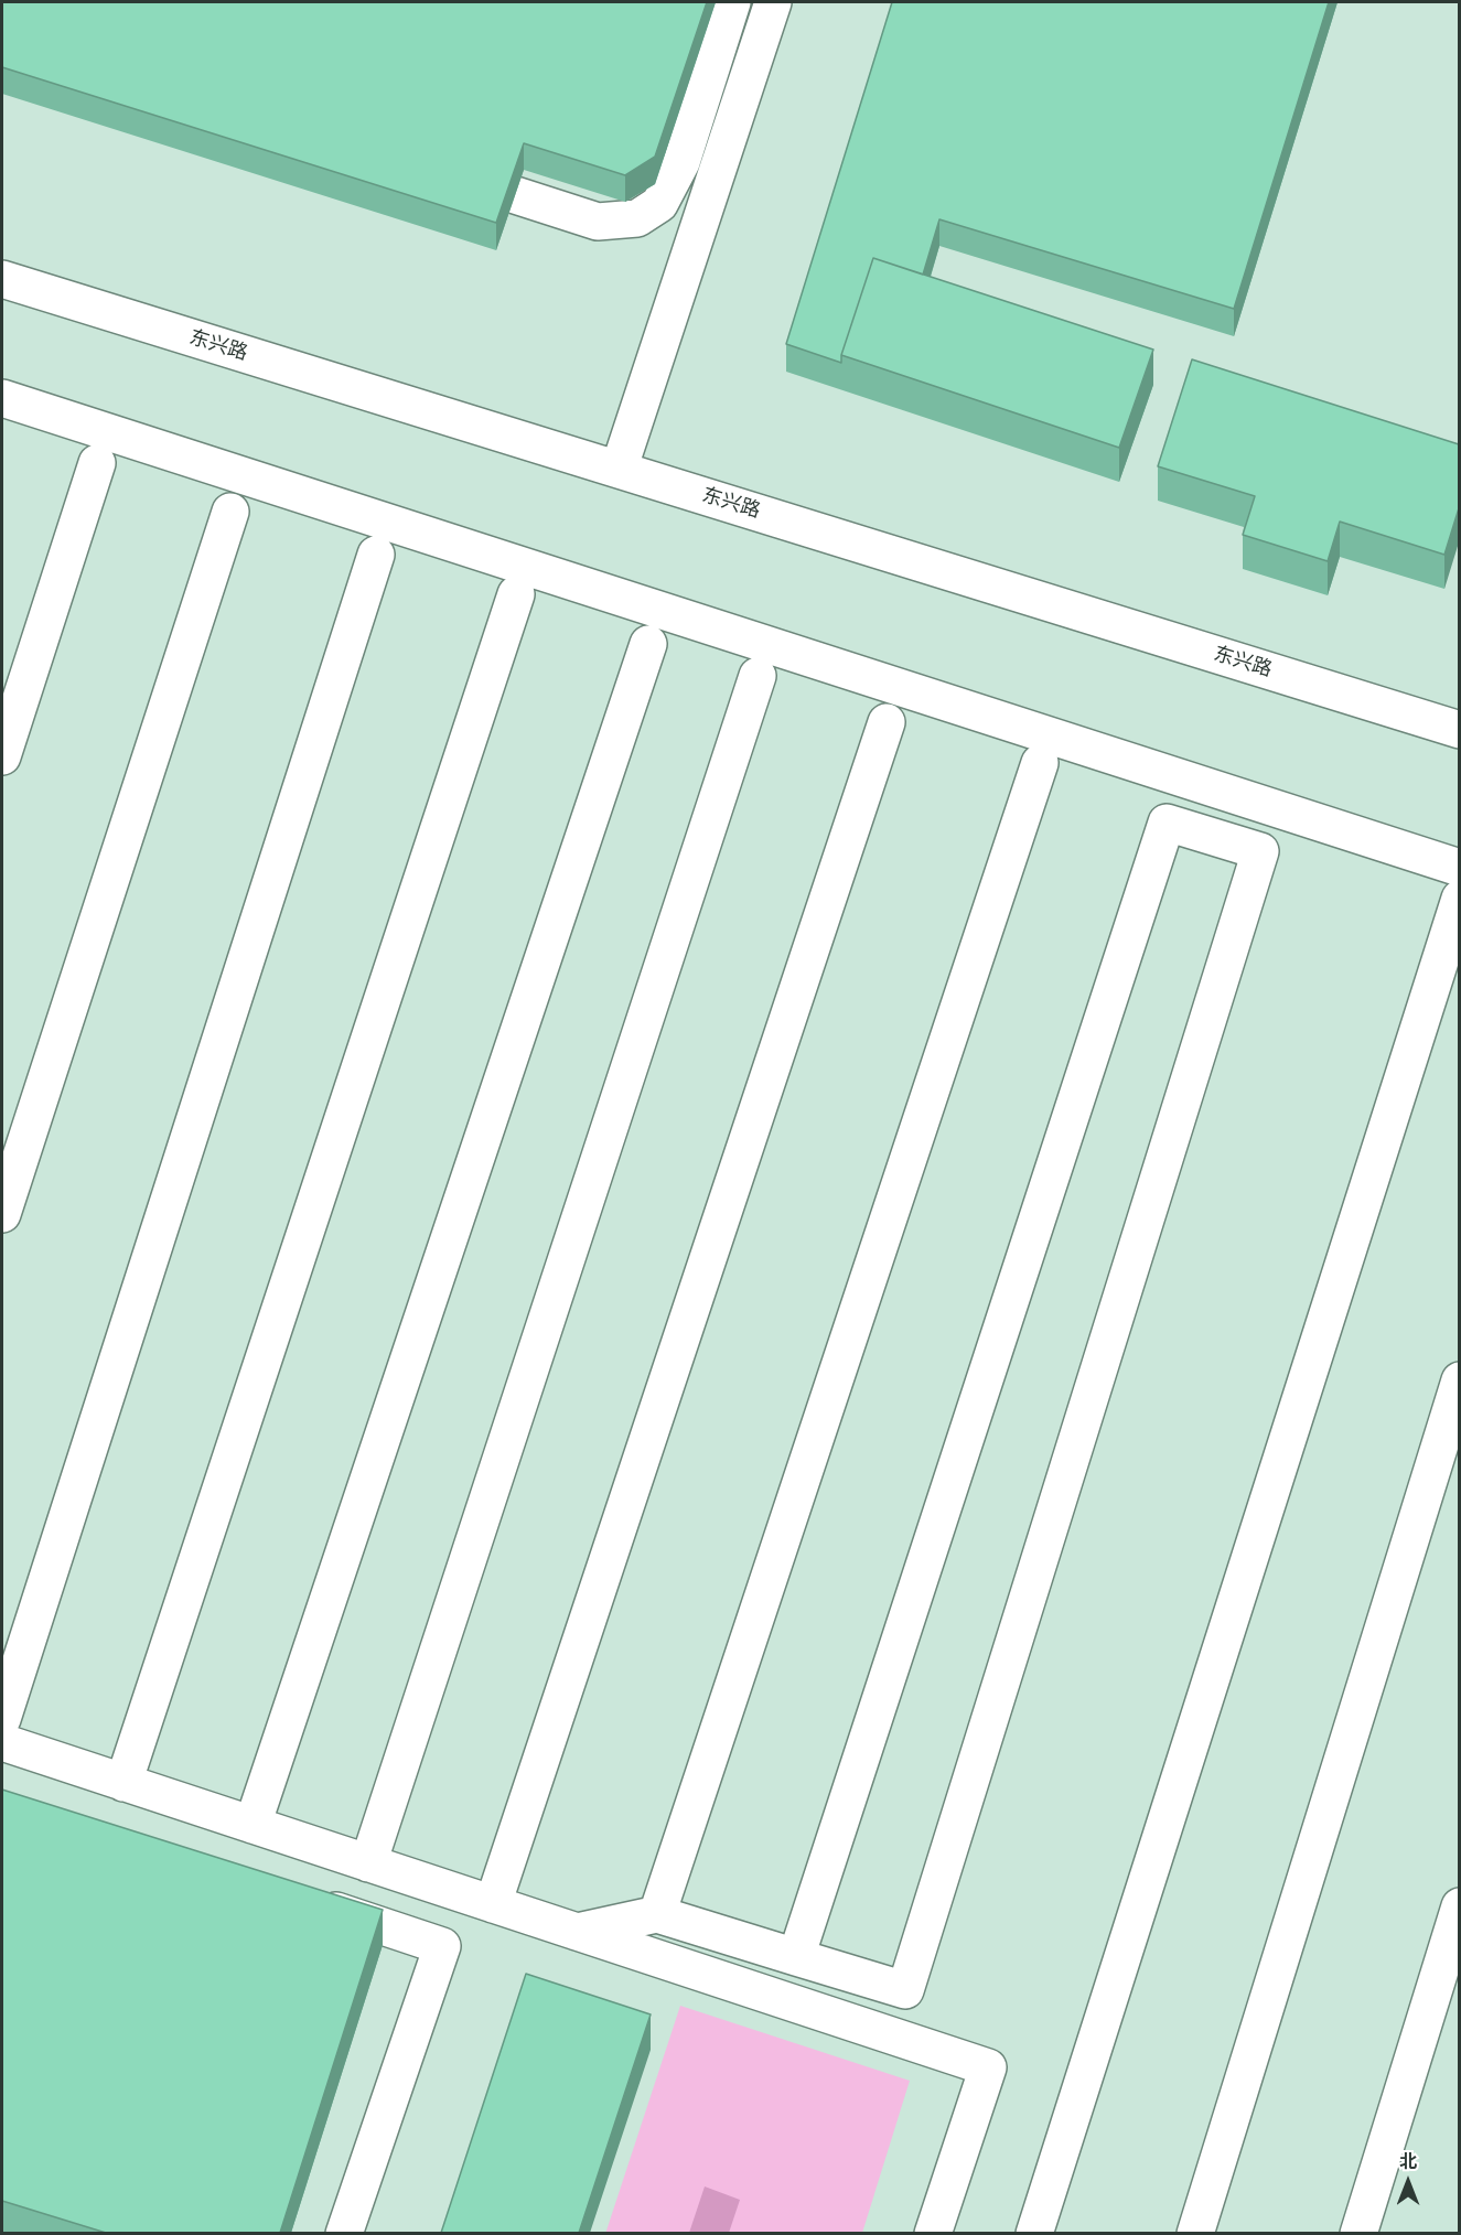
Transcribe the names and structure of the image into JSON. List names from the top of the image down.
{
  "streets": {
    "street": ["东兴路"]
  },
  "north": "top"
}
